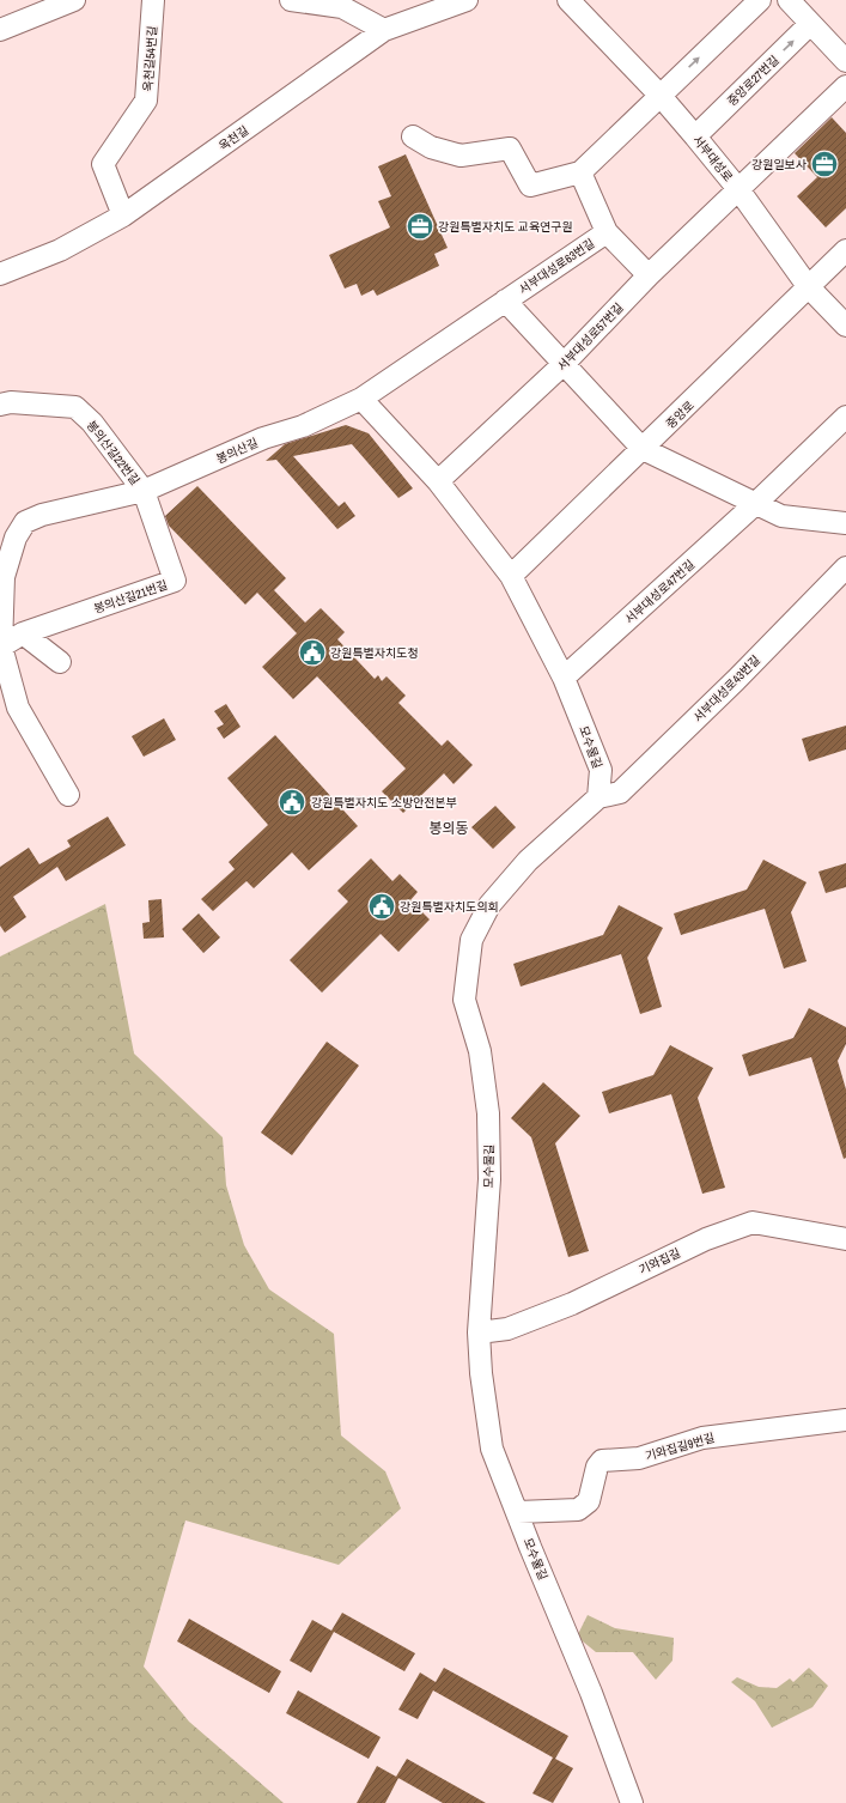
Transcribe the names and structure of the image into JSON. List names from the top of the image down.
{
  "streets": {
    "street": [
      "옥천길54번길",
      "중앙로27번길",
      "옥천길",
      "서부대성로",
      "서부대성로63번길",
      "서부대성로57번길",
      "중앙로",
      "봉의산길",
      "봉의산길22번길",
      "서부대성로47번길",
      "봉의산길21번길",
      "서부대성로43번길",
      "모수물길",
      "기와집길",
      "기와집길9번길"
    ]
  },
  "crossings": [
    ["옥천길54번길", "옥천길"],
    ["중앙로27번길", "서부대성로"],
    ["서부대성로", "서부대성로57번길"],
    ["서부대성로", "중앙로"],
    ["서부대성로63번길", "봉의산길"],
    ["중앙로", "모수물길"],
    ["봉의산길", "봉의산길22번길"],
    ["봉의산길", "봉의산길21번길"],
    ["봉의산길22번길", "봉의산길21번길"],
    ["서부대성로47번길", "모수물길"],
    ["서부대성로43번길", "모수물길"],
    ["모수물길", "기와집길"],
    ["모수물길", "기와집길9번길"]
  ],
  "districts": ["봉의동"],
  "places": {
    "office": ["강원일보사", "강원특별자치도 교육연구원"],
    "public building": ["강원특별자치도청", "강원특별자치도 소방안전본부", "강원특별자치도의회"]
  }
}
